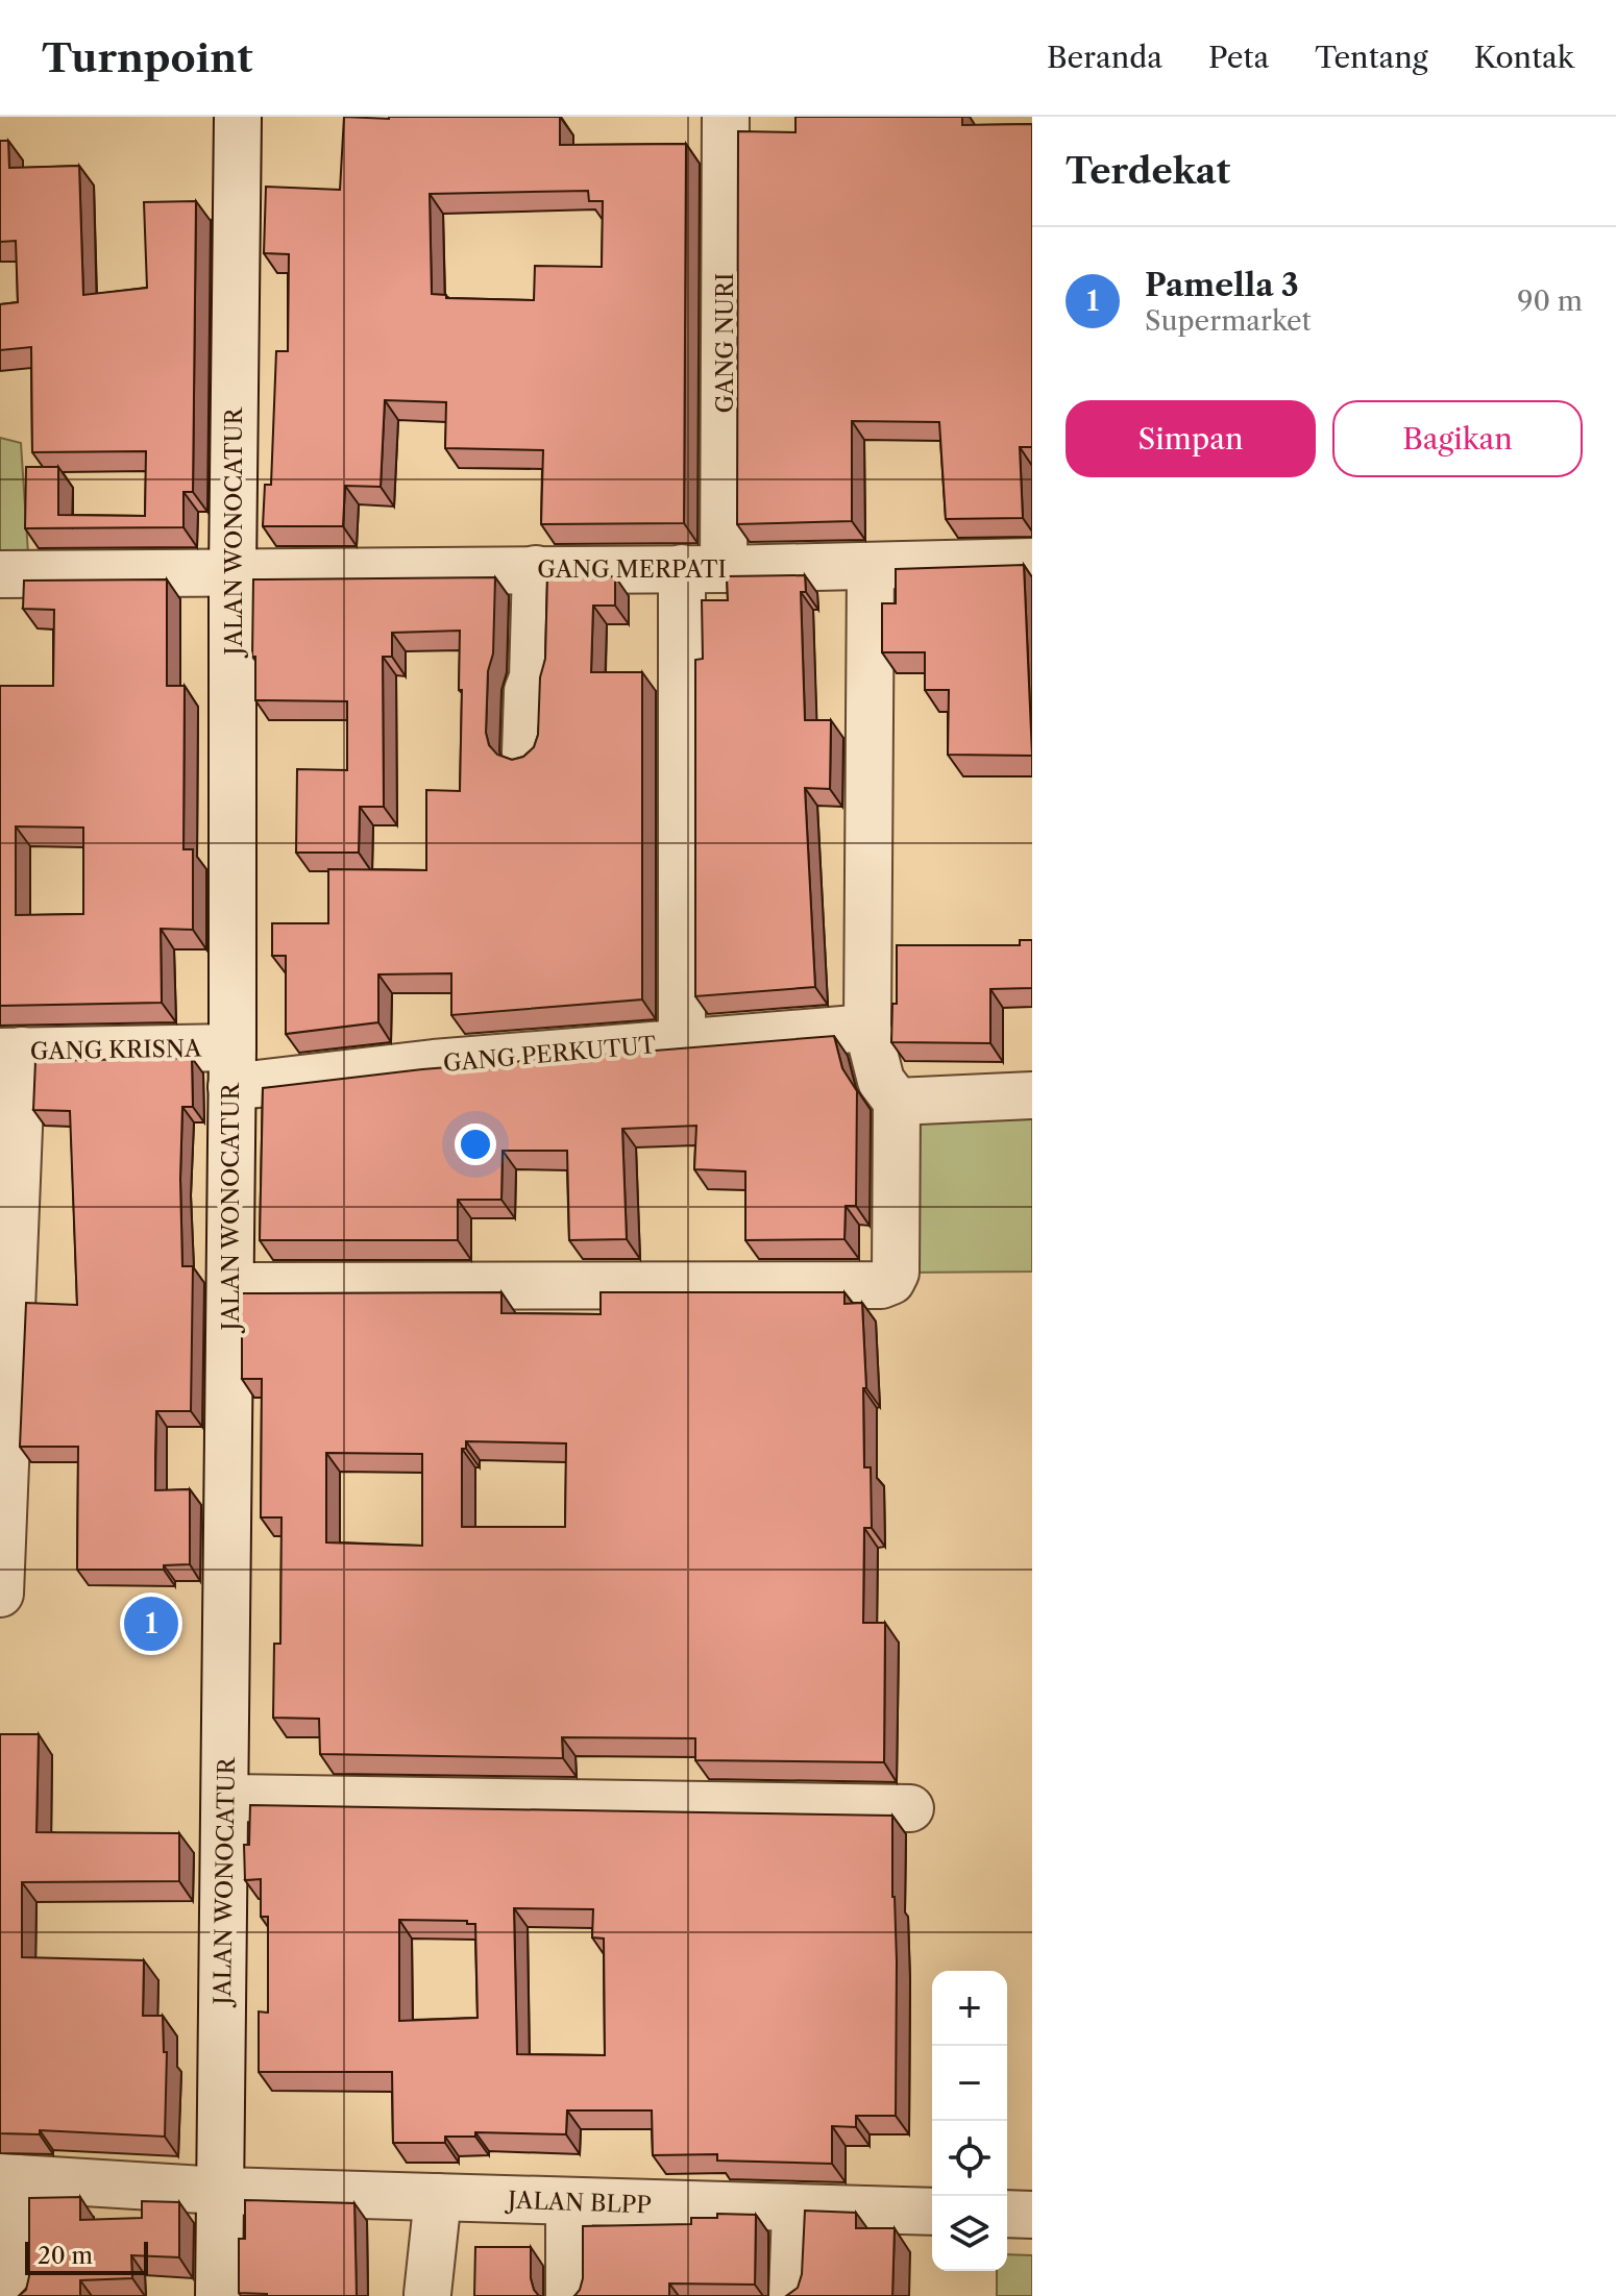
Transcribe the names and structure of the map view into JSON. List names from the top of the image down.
{
  "streets": {
    "street": [
      "GANG NURI",
      "JALAN WONOCATUR",
      "GANG MERPATI",
      "GANG KRISNA",
      "GANG PERKUTUT",
      "JALAN BLPP"
    ]
  },
  "crossings": [
    ["GANG NURI", "GANG MERPATI"],
    ["GANG NURI", "GANG PERKUTUT"],
    ["JALAN WONOCATUR", "GANG MERPATI"],
    ["JALAN WONOCATUR", "GANG KRISNA"],
    ["JALAN WONOCATUR", "GANG PERKUTUT"],
    ["JALAN WONOCATUR", "JALAN BLPP"],
    ["GANG KRISNA", "GANG PERKUTUT"]
  ],
  "scale_bar": "20 m",
  "page": {
    "header": "Turnpoint",
    "nav": [
      "Beranda",
      "Peta",
      "Tentang",
      "Kontak"
    ],
    "heading": "Terdekat",
    "list": [
      {
        "mark": "1",
        "name": "Pamella 3",
        "note": "Supermarket",
        "value": "90 m"
      }
    ],
    "buttons": ["Simpan", "Bagikan"],
    "pins": "1",
    "map_buttons": ["+", "−"],
    "scale": "20 m"
  }
}
